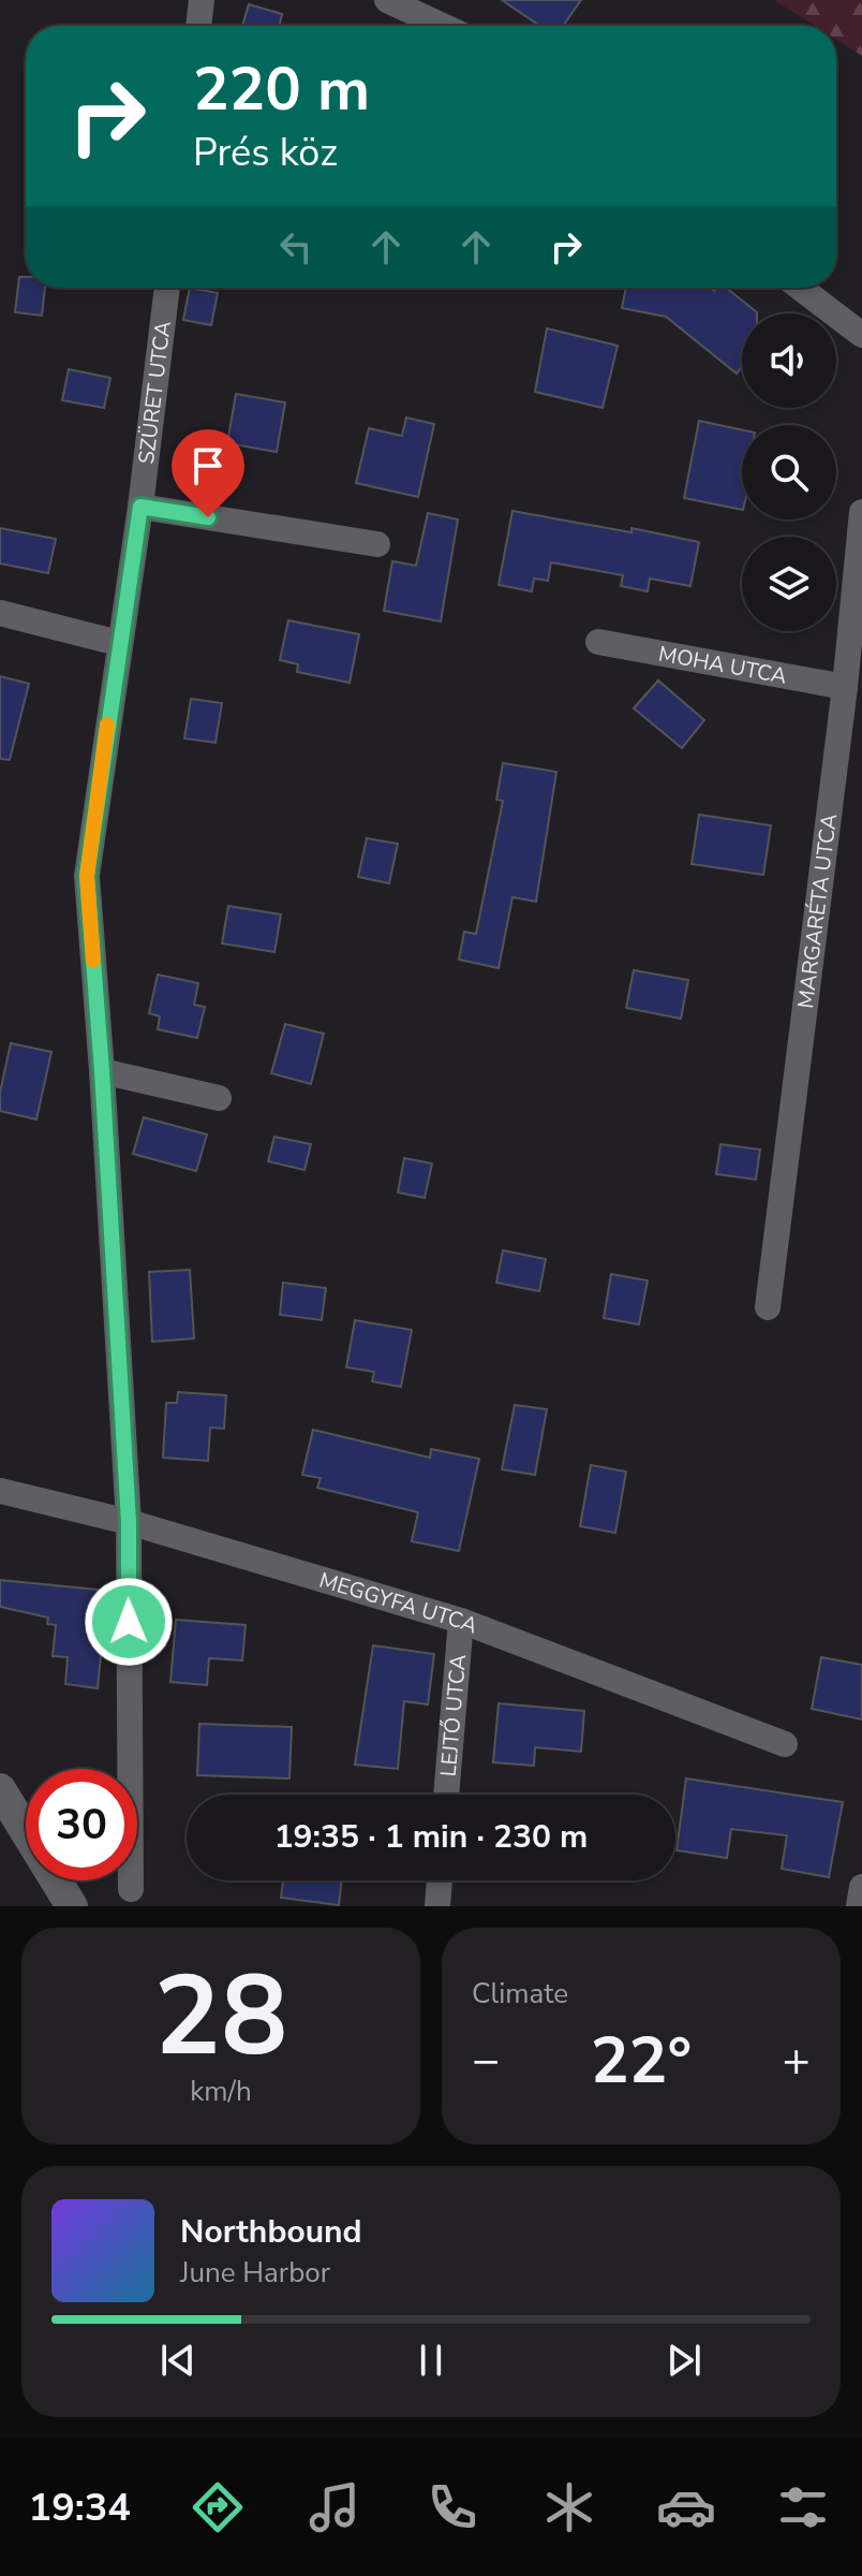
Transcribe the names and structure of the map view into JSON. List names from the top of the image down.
{
  "streets": {
    "street": [
      "SZÜRET UTCA",
      "MOHA UTCA",
      "MARGARÉTA UTCA",
      "MEGGYFA UTCA",
      "LEJTŐ UTCA"
    ]
  },
  "crossings": [
    ["SZÜRET UTCA", "MEGGYFA UTCA"],
    ["MOHA UTCA", "MARGARÉTA UTCA"],
    ["MEGGYFA UTCA", "LEJTŐ UTCA"]
  ],
  "page": {
    "turn": ["220 m", "Prés köz"],
    "limit": "30",
    "trip": "19:35 · 1 min · 230 m",
    "tile": [
      ["28", "km/h"],
      "Climate"
    ],
    "heat": ["−", "22°", "+"],
    "song": ["Northbound", "June Harbor"],
    "tabs": "19:34"
  }
}
